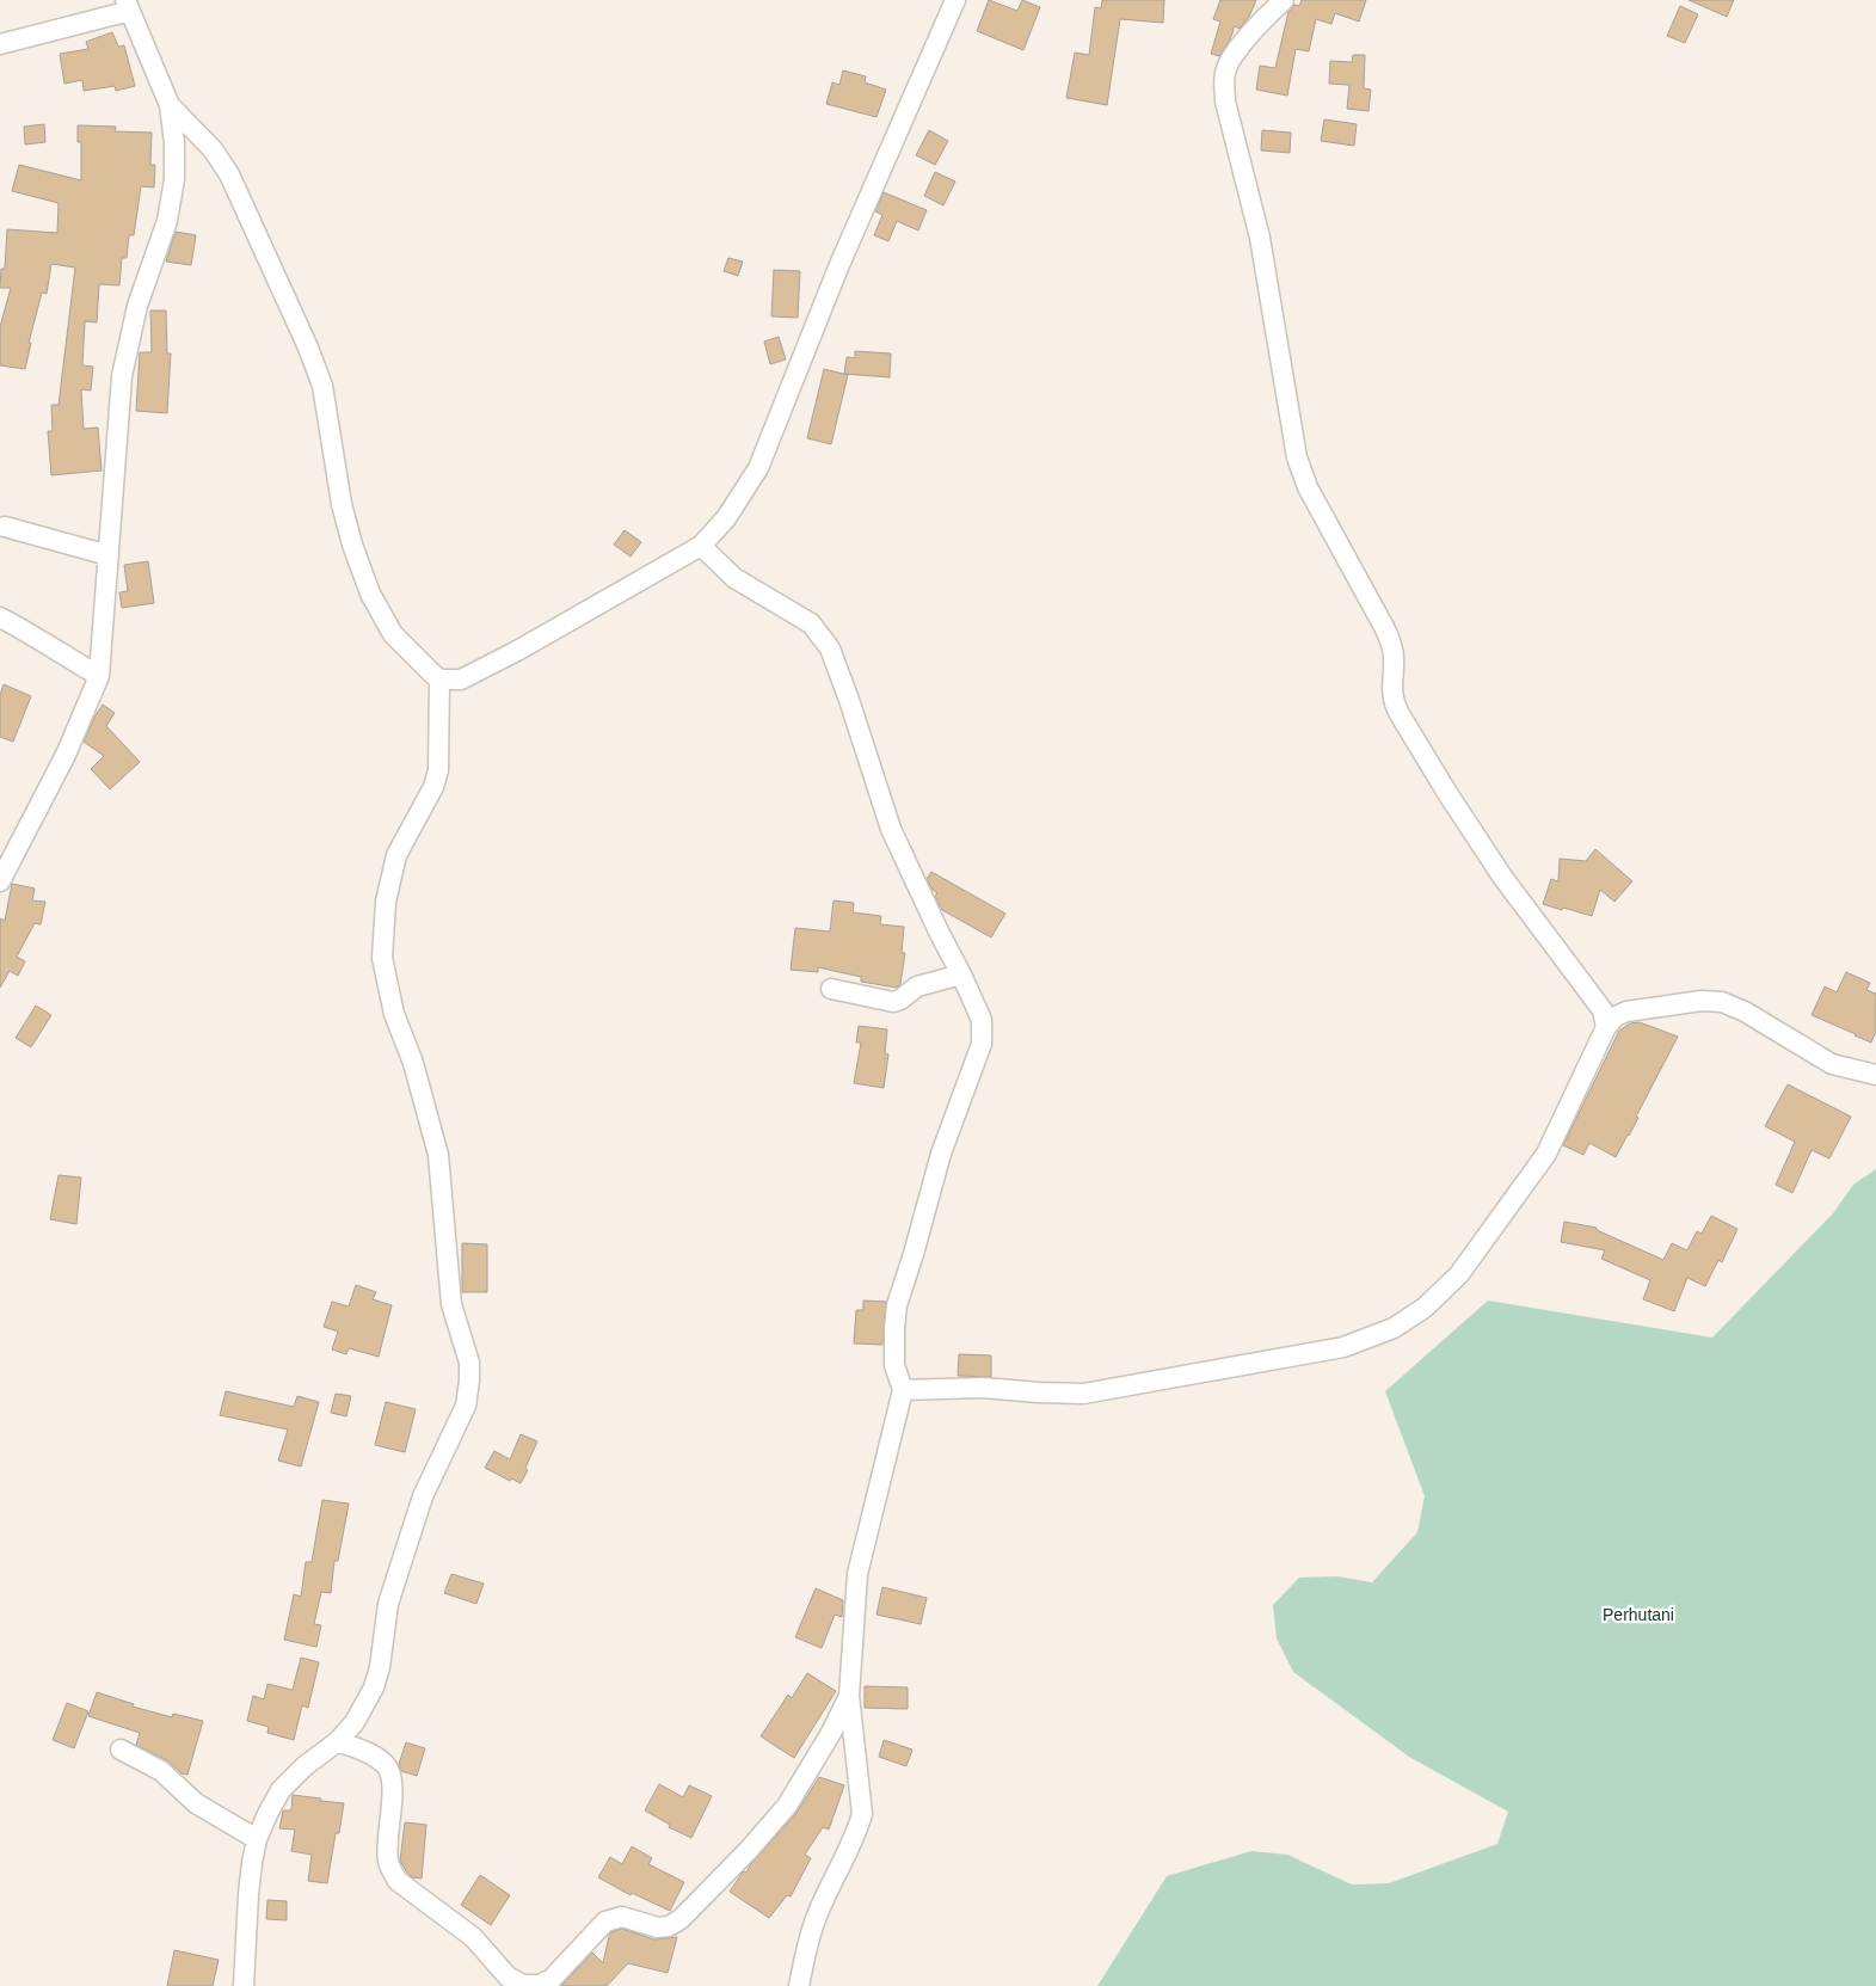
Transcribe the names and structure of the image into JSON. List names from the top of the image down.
{
  "parks": ["Perhutani"]
}
